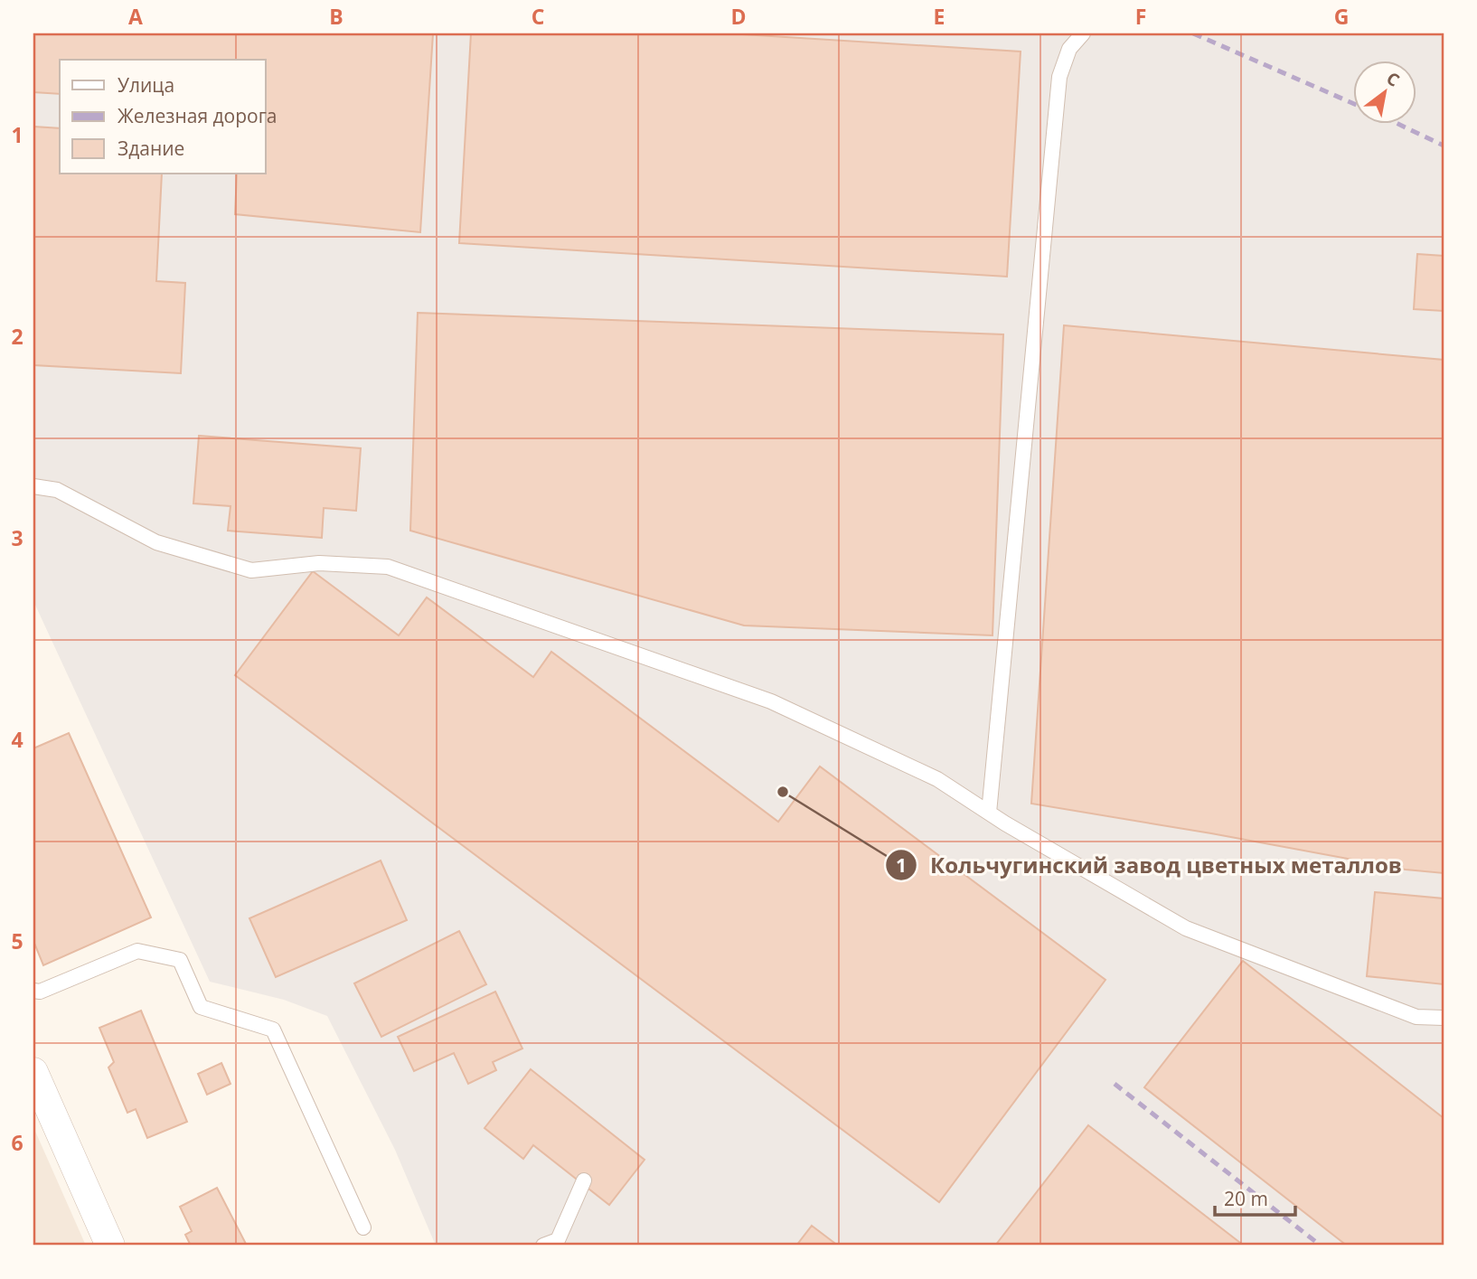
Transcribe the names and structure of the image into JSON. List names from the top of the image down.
{
  "places": ["Кольчугинский завод цветных металлов"],
  "legend": ["Улица", "Железная дорога", "Здание"],
  "scale_bar": "20 m",
  "north": "top right",
  "grid": {
    "columns": [
      "A",
      "B",
      "C",
      "D",
      "E",
      "F",
      "G"
    ],
    "rows": [
      "1",
      "2",
      "3",
      "4",
      "5",
      "6"
    ]
  }
}
